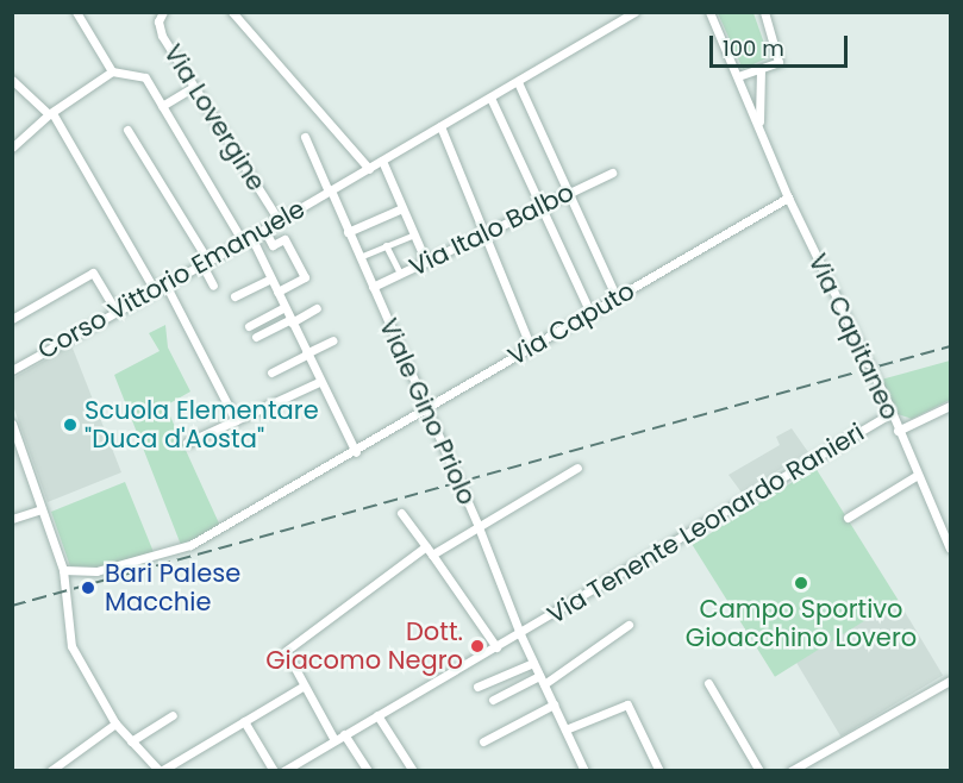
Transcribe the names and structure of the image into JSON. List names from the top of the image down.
{
  "streets": {
    "street": [
      "Via Lovergine",
      "Via Italo Balbo",
      "Corso Vittorio Emanuele",
      "Via Caputo",
      "Via Capitaneo",
      "Viale Gino Priolo",
      "Via Tenente Leonardo Ranieri"
    ]
  },
  "crossings": [
    ["Via Lovergine", "Corso Vittorio Emanuele"],
    ["Via Italo Balbo", "Viale Gino Priolo"],
    ["Corso Vittorio Emanuele", "Viale Gino Priolo"],
    ["Via Caputo", "Via Capitaneo"],
    ["Via Caputo", "Viale Gino Priolo"],
    ["Via Capitaneo", "Via Tenente Leonardo Ranieri"],
    ["Viale Gino Priolo", "Via Tenente Leonardo Ranieri"]
  ],
  "places": [
    "Scuola Elementare \"Duca d'Aosta\"",
    "Campo Sportivo Gioacchino Lovero",
    "Bari Palese Macchie",
    "Dott. Giacomo Negro"
  ],
  "scale_bar": "100 m"
}
